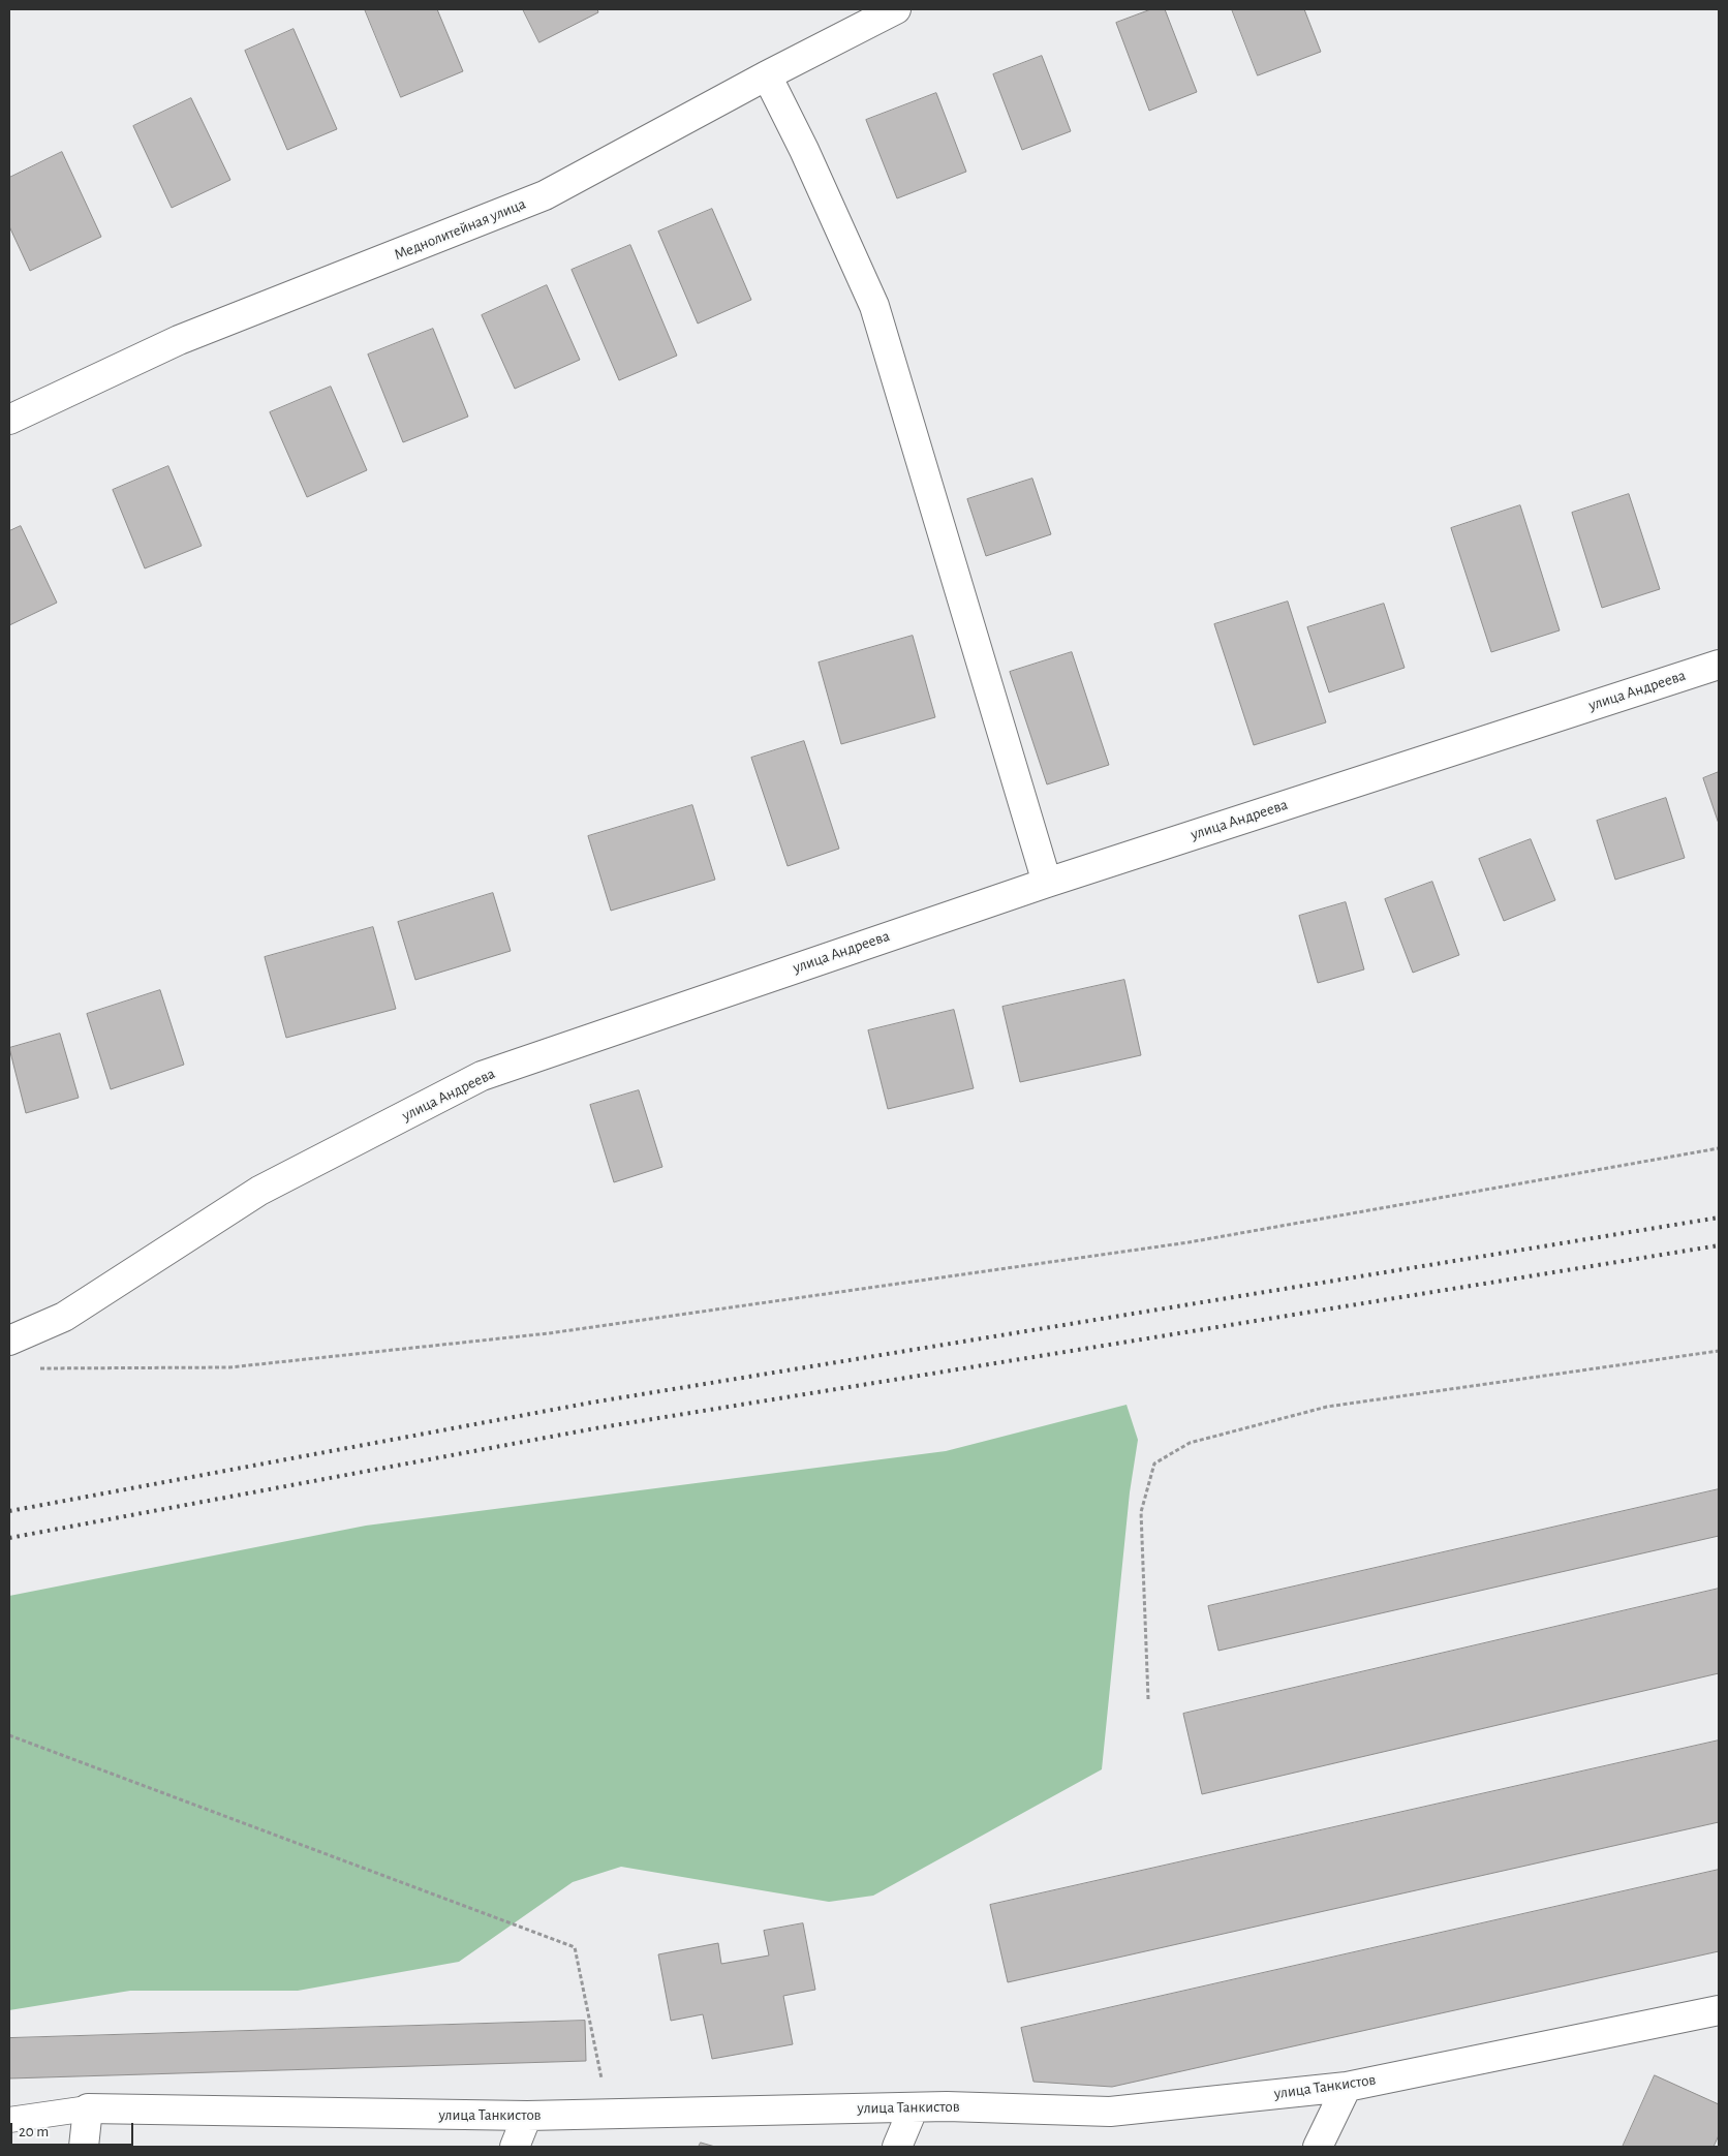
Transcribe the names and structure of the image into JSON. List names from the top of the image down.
{
  "streets": {
    "street": ["Меднолитейная улица", "улица Андреева", "улица Танкистов"]
  },
  "scale_bar": "20 m"
}
